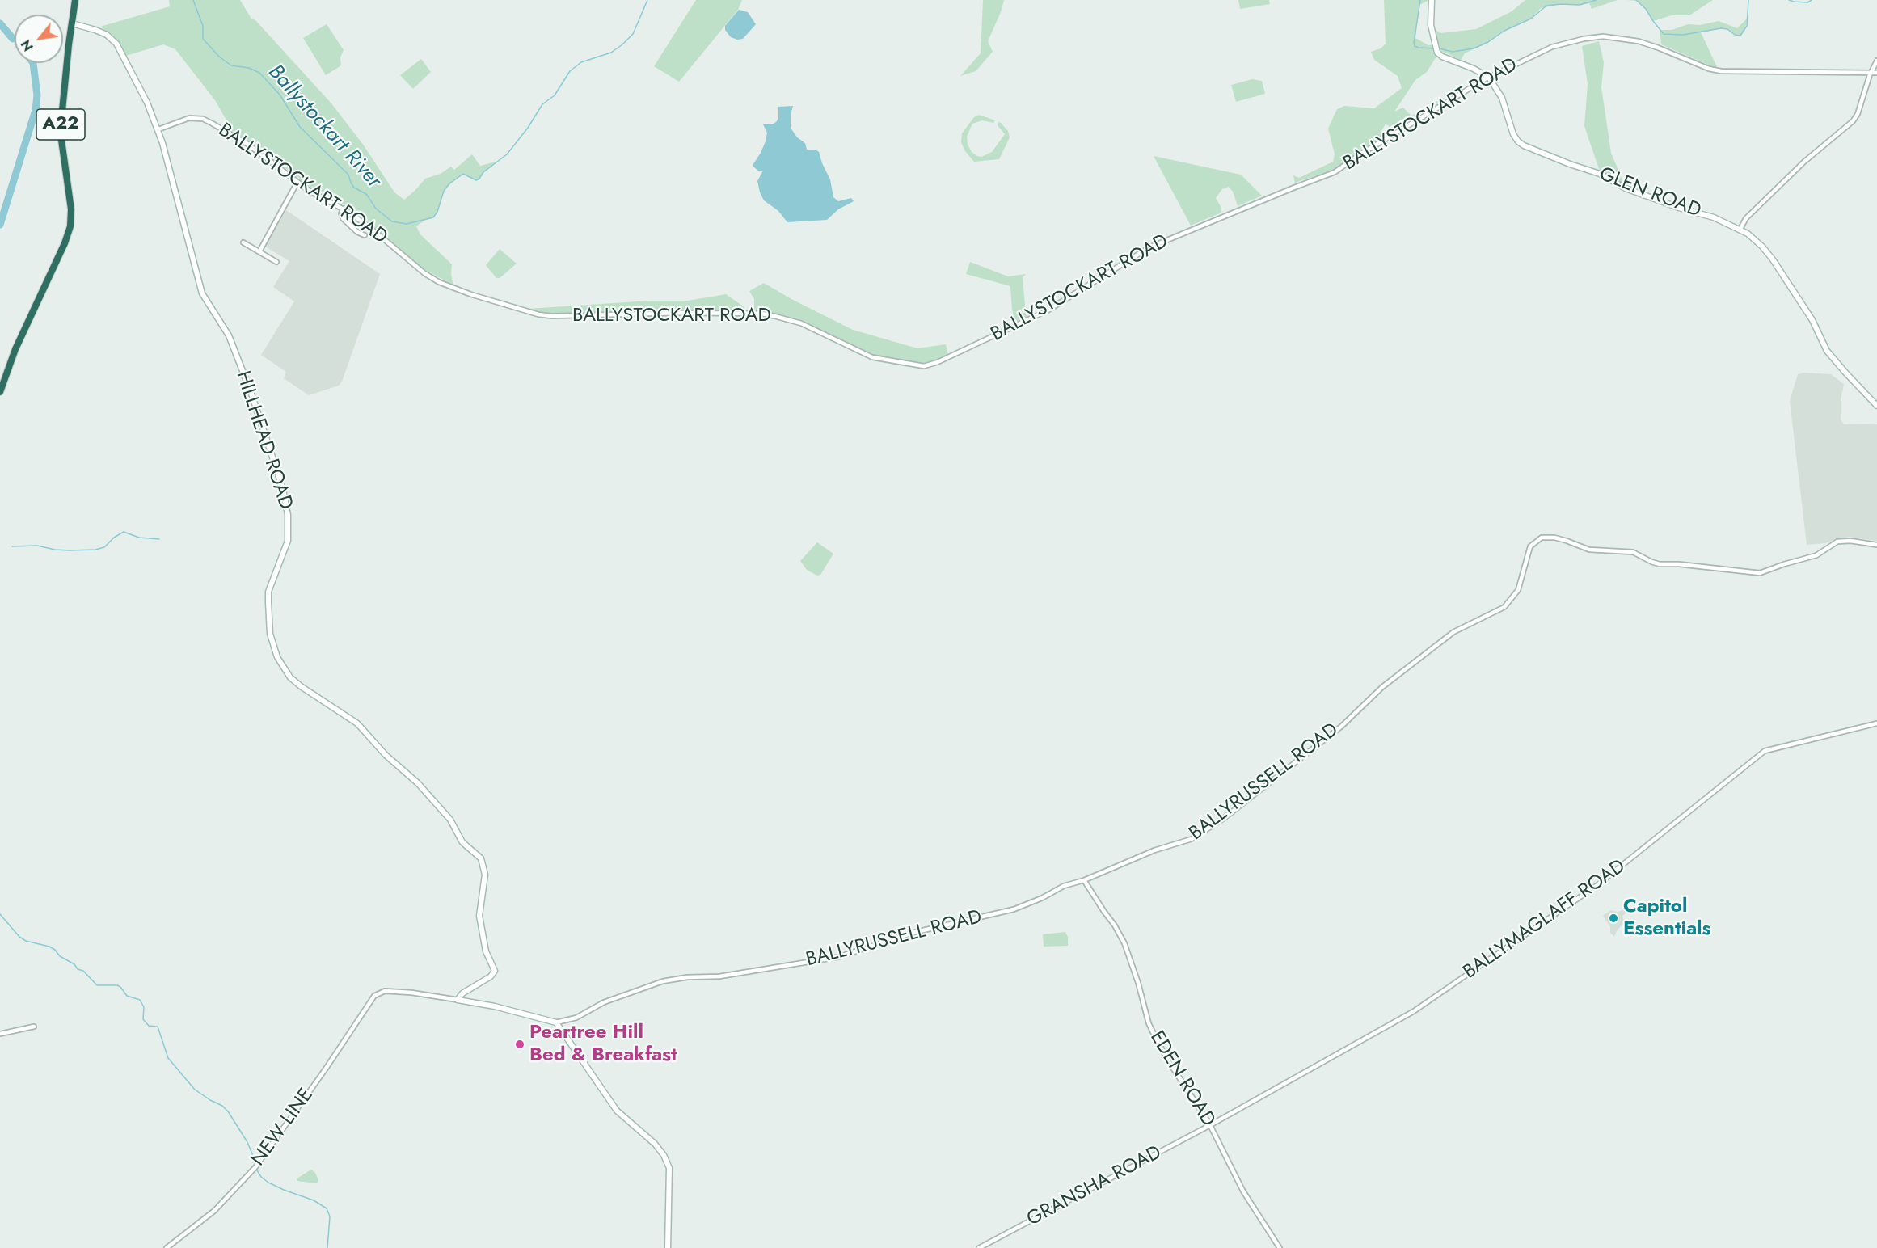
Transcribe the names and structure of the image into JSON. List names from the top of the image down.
{
  "streets": {
    "highway": ["A22"],
    "street": [
      "BALLYSTOCKART ROAD",
      "GLEN ROAD",
      "HILLHEAD ROAD",
      "BALLYRUSSELL ROAD",
      "BALLYMAGLAFF ROAD",
      "EDEN ROAD",
      "NEW LINE",
      "GRANSHA ROAD"
    ]
  },
  "crossings": [
    ["BALLYSTOCKART ROAD", "GLEN ROAD"],
    ["BALLYSTOCKART ROAD", "HILLHEAD ROAD"],
    ["A22", "HILLHEAD ROAD"],
    ["HILLHEAD ROAD", "NEW LINE"],
    ["BALLYRUSSELL ROAD", "EDEN ROAD"],
    ["BALLYMAGLAFF ROAD", "EDEN ROAD"],
    ["BALLYMAGLAFF ROAD", "GRANSHA ROAD"],
    ["EDEN ROAD", "GRANSHA ROAD"]
  ],
  "water": ["Ballystockart River"],
  "places": ["Capitol Essentials", "Peartree Hill Bed & Breakfast"],
  "north": "bottom left"
}
